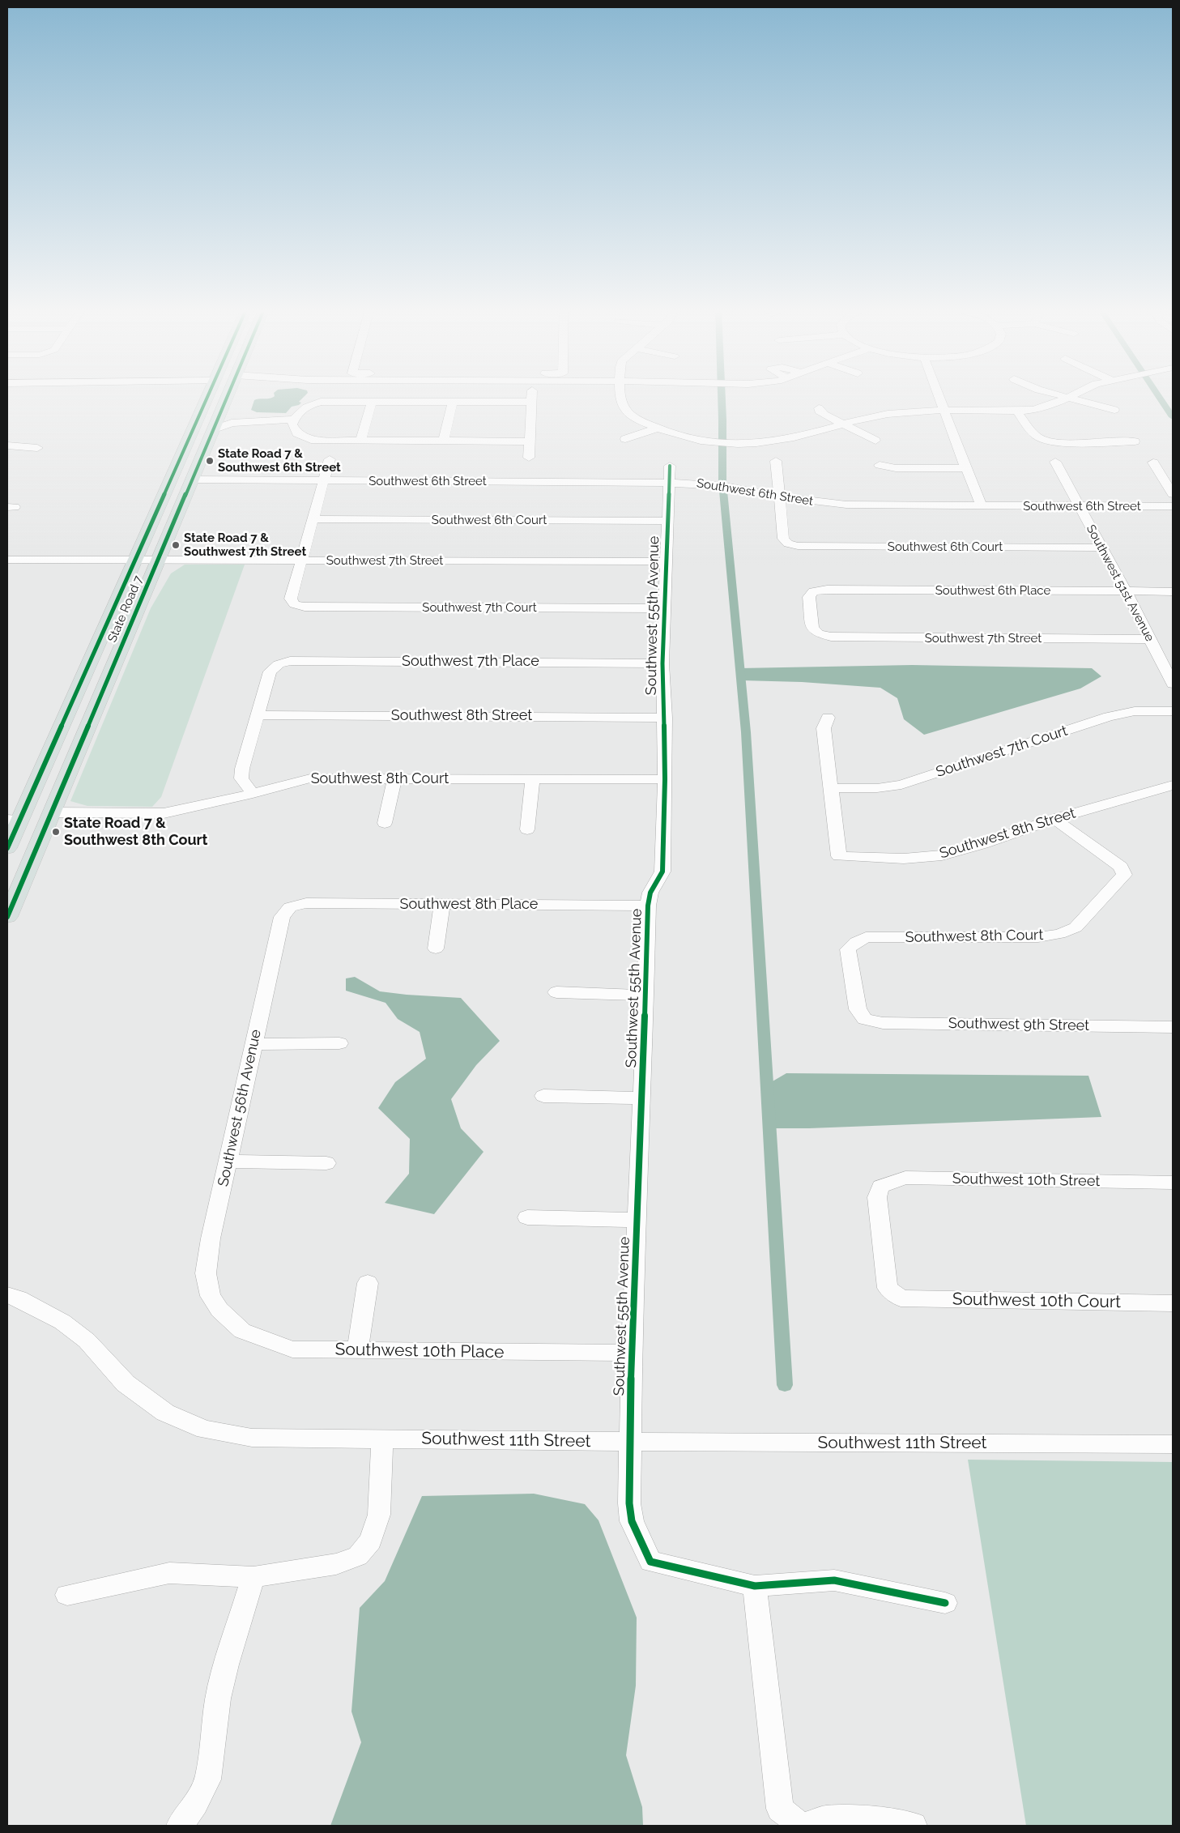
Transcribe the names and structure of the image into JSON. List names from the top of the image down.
{
  "streets": {
    "main road": ["State Road 7"],
    "street": [
      "Southwest 6th Street",
      "Southwest 6th Court",
      "Southwest 7th Street",
      "Southwest 51st Avenue",
      "Southwest 6th Place",
      "Southwest 7th Court",
      "Southwest 55th Avenue",
      "Southwest 7th Place",
      "Southwest 8th Street",
      "Southwest 8th Court",
      "Southwest 8th Place",
      "Southwest 9th Street",
      "Southwest 56th Avenue",
      "Southwest 10th Street",
      "Southwest 10th Court",
      "Southwest 10th Place",
      "Southwest 11th Street"
    ]
  },
  "crossings": [
    ["Southwest 6th Street", "Southwest 6th Court"],
    ["Southwest 6th Street", "Southwest 51st Avenue"],
    ["Southwest 6th Street", "State Road 7"],
    ["Southwest 6th Street", "Southwest 55th Avenue"],
    ["Southwest 6th Court", "Southwest 51st Avenue"],
    ["Southwest 6th Court", "Southwest 55th Avenue"],
    ["Southwest 7th Street", "Southwest 51st Avenue"],
    ["Southwest 7th Street", "Southwest 6th Place"],
    ["Southwest 7th Street", "Southwest 7th Court"],
    ["Southwest 7th Street", "State Road 7"],
    ["Southwest 7th Street", "Southwest 55th Avenue"],
    ["Southwest 51st Avenue", "Southwest 6th Place"],
    ["Southwest 7th Court", "Southwest 55th Avenue"],
    ["Southwest 7th Court", "Southwest 8th Street"],
    ["State Road 7", "Southwest 8th Court"],
    ["Southwest 55th Avenue", "Southwest 7th Place"],
    ["Southwest 55th Avenue", "Southwest 8th Street"],
    ["Southwest 55th Avenue", "Southwest 8th Court"],
    ["Southwest 55th Avenue", "Southwest 8th Place"],
    ["Southwest 55th Avenue", "Southwest 10th Place"],
    ["Southwest 55th Avenue", "Southwest 11th Street"],
    ["Southwest 7th Place", "Southwest 8th Street"],
    ["Southwest 8th Street", "Southwest 8th Court"],
    ["Southwest 8th Court", "Southwest 9th Street"],
    ["Southwest 8th Place", "Southwest 56th Avenue"],
    ["Southwest 56th Avenue", "Southwest 10th Place"],
    ["Southwest 10th Street", "Southwest 10th Court"]
  ],
  "places": ["State Road 7 & Southwest 6th Street", "State Road 7 & Southwest 7th Street", "State Road 7 & Southwest 8th Court"]
}
